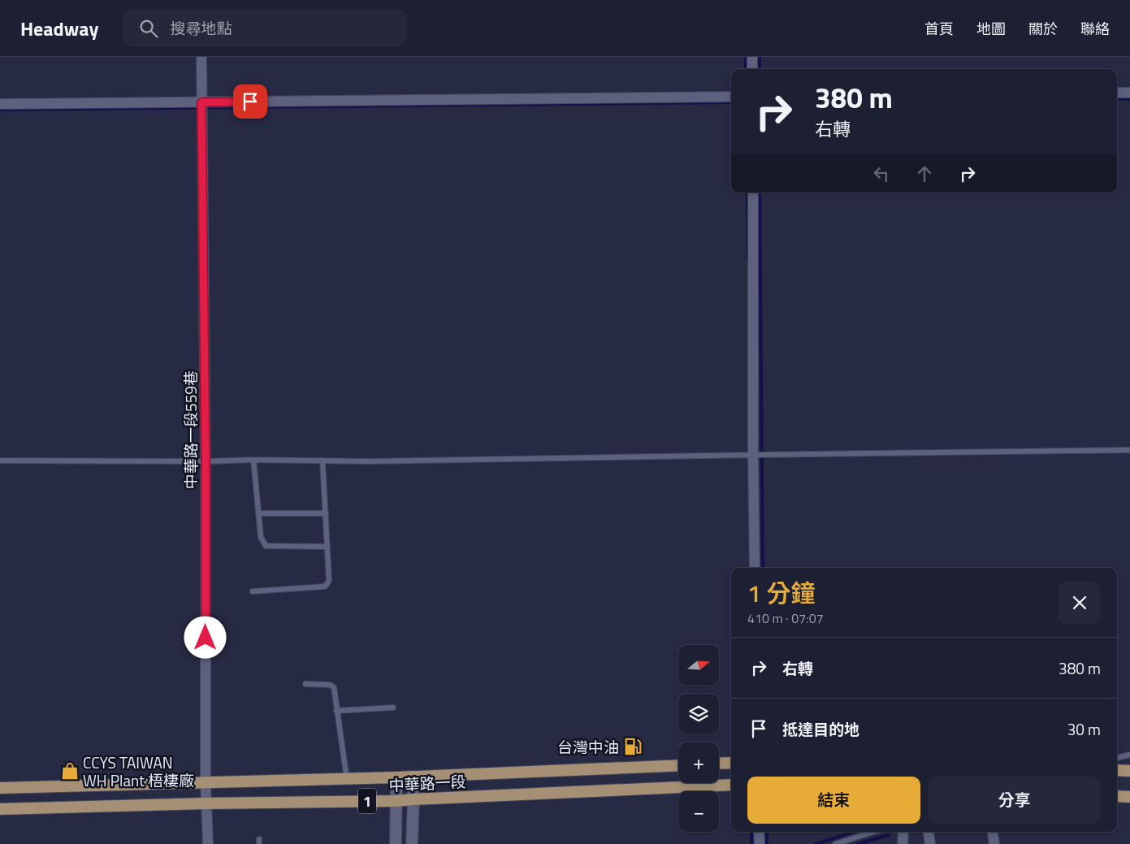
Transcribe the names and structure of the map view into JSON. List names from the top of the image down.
{
  "streets": {
    "main road": ["中華路一段", "1"],
    "street": ["中華路一段559巷"]
  },
  "crossings": [
    ["中華路一段559巷", "中華路一段"]
  ],
  "places": {
    "fuel station": ["台灣中油"],
    "shop": ["CCYS TAIWAN WH Plant 梧棲廠"]
  },
  "north": "right",
  "page": {
    "header": "Headway",
    "search": "搜尋地點",
    "nav": [
      "首頁",
      "地圖",
      "關於",
      "聯絡"
    ],
    "turn": ["380 m", "右轉"],
    "heading": ["1 分鐘", "410 m · 07:07"],
    "list": [
      {
        "name": "右轉",
        "value": "380 m"
      },
      {
        "name": "抵達目的地",
        "value": "30 m"
      }
    ],
    "map_buttons": ["+", "−"],
    "buttons": ["結束", "分享"]
  }
}
